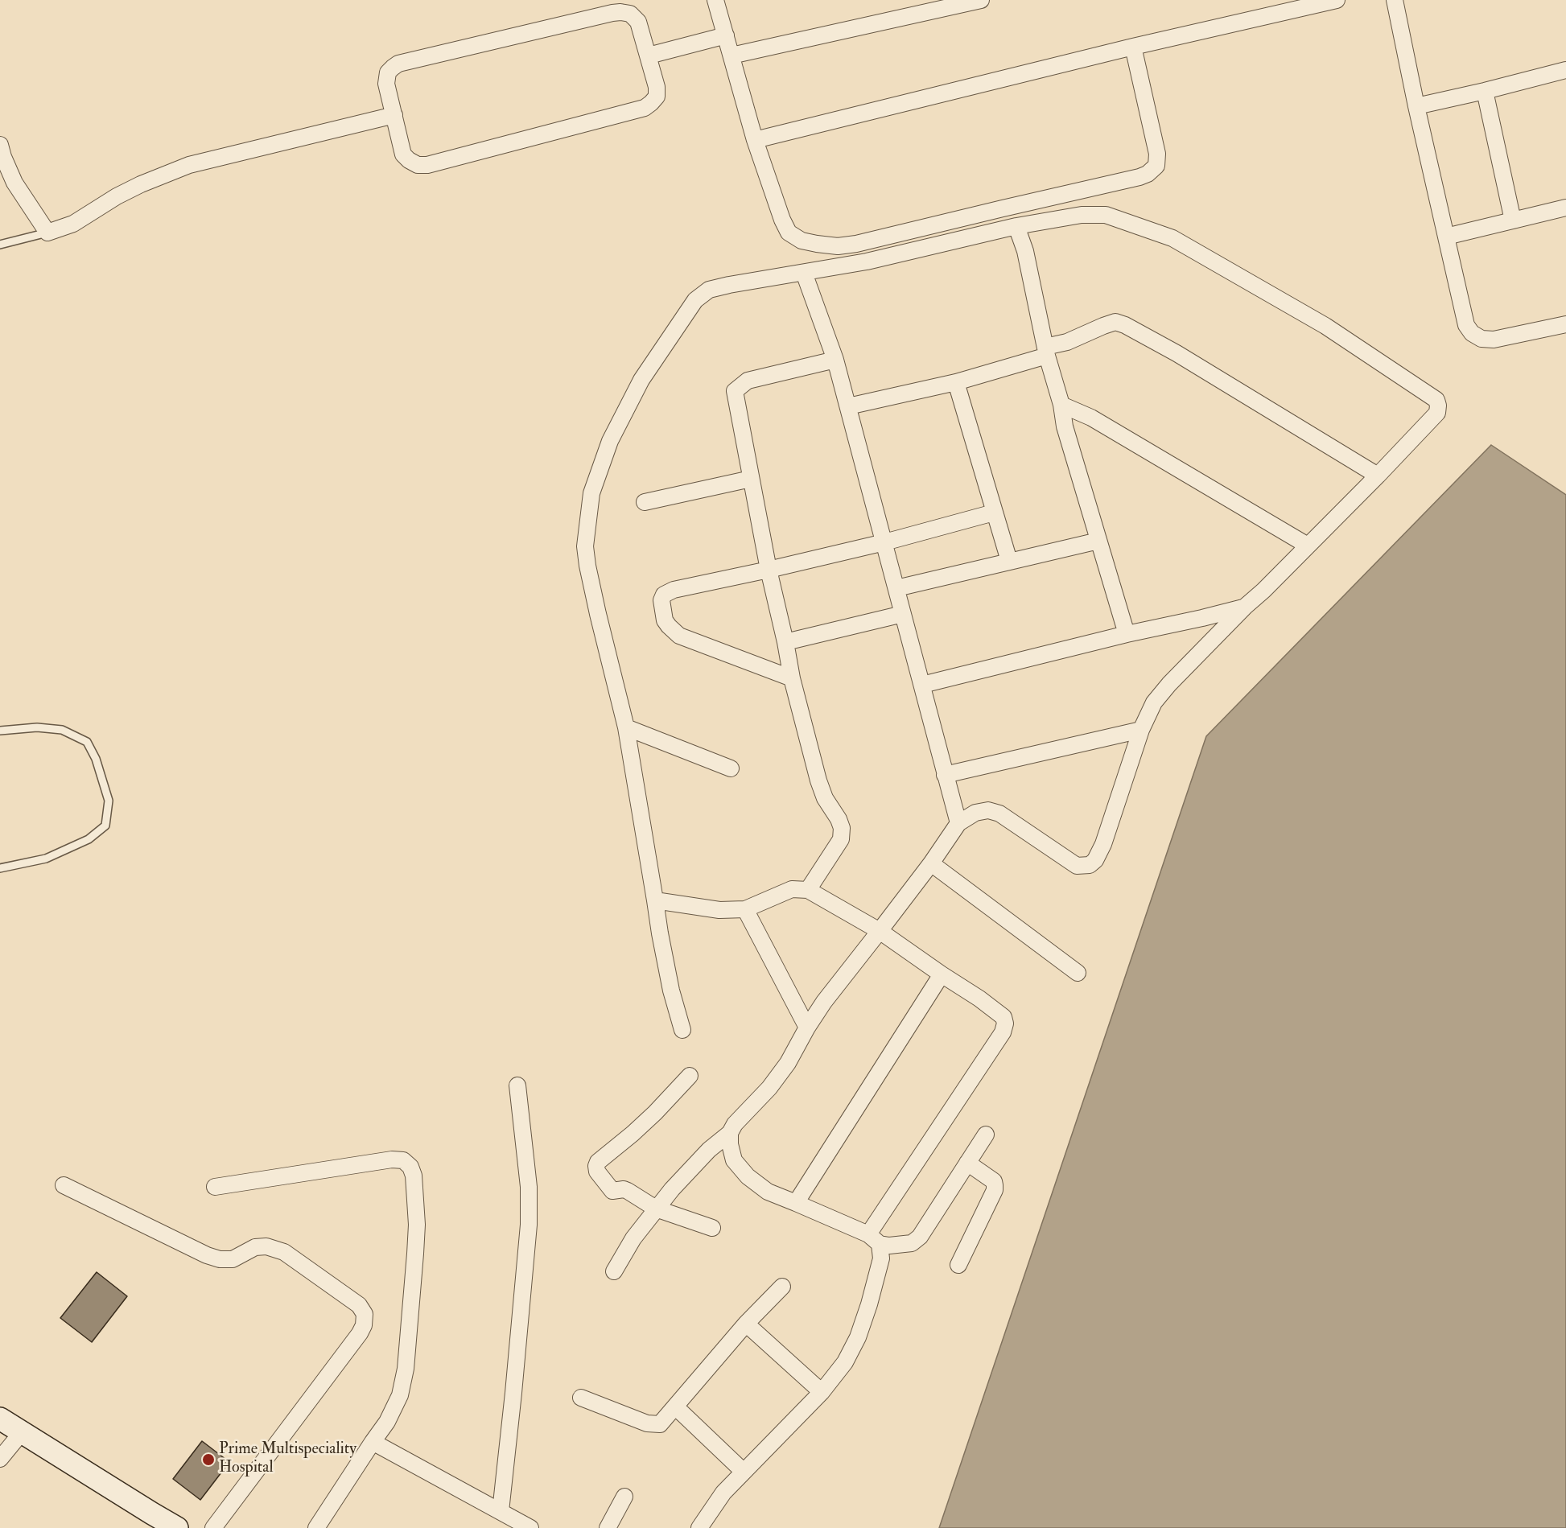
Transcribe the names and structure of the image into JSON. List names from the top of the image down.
{
  "places": ["Prime Multispeciality Hospital"]
}
